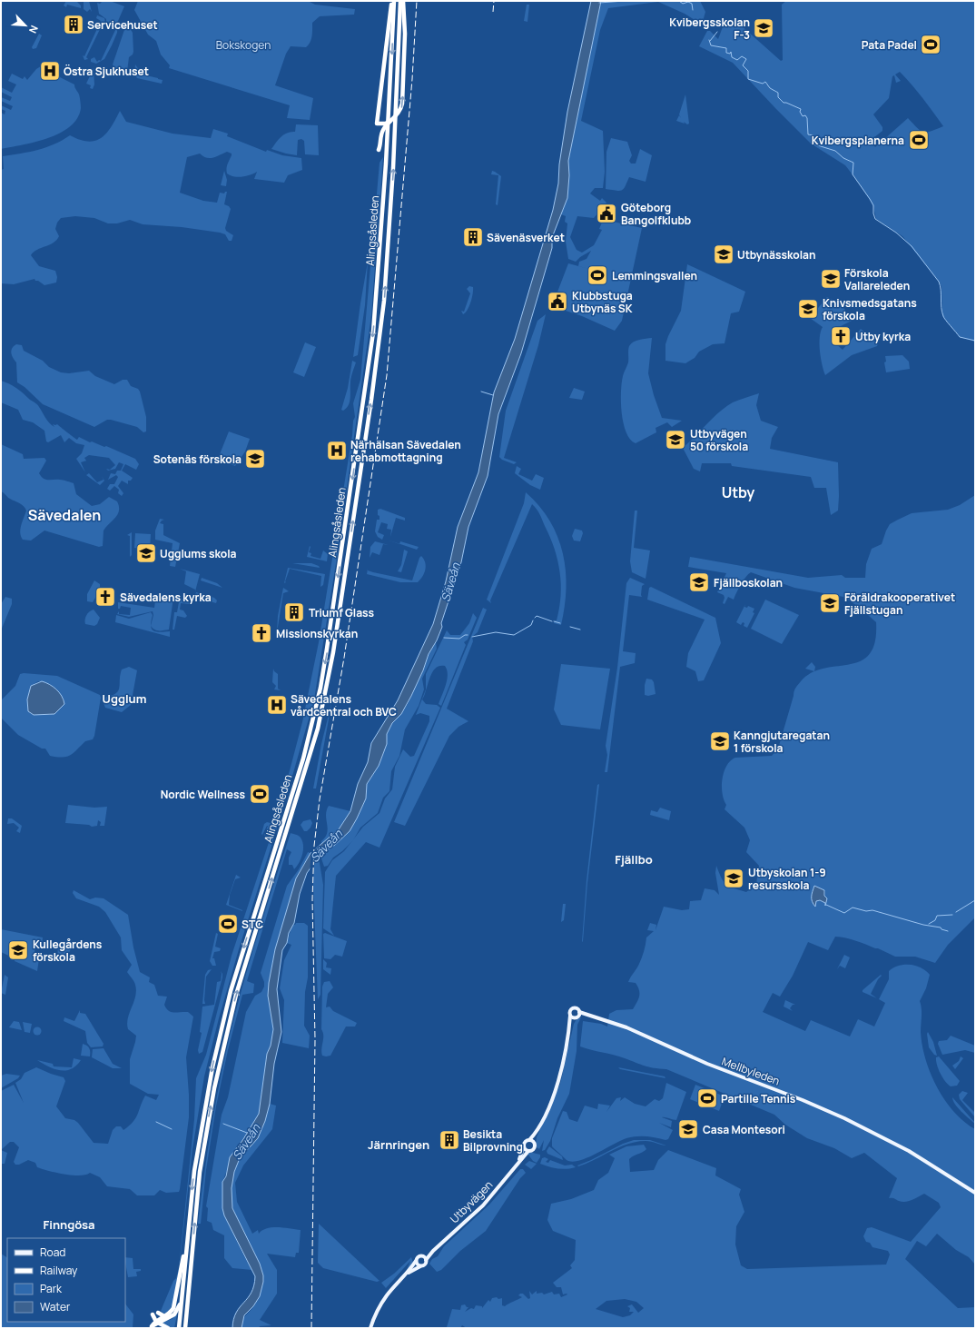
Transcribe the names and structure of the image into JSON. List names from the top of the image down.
{
  "streets": {
    "highway": ["Alingsåsleden"],
    "main road": ["Mellbyleden", "Utbyvägen"]
  },
  "crossings": [
    ["Mellbyleden", "Utbyvägen"]
  ],
  "districts": [
    "Utby",
    "Sävedalen",
    "Ugglum",
    "Fjällbo",
    "Järnringen",
    "Finngösa"
  ],
  "water": ["Säveån"],
  "parks": ["Bokskogen"],
  "places": {
    "building": [
      "Servicehuset",
      "Sävenäsverket",
      "Triumf Glass",
      "Besikta Bilprovning"
    ],
    "school or university": [
      "Kvibergsskolan F-3",
      "Utbynässkolan",
      "Förskola Vallareleden",
      "Knivsmedsgatans förskola",
      "Utbyvägen 50 förskola",
      "Sotenäs förskola",
      "Ugglums skola",
      "Fjällboskolan",
      "Föräldrakooperativet Fjällstugan",
      "Kanngjutaregatan 1 förskola",
      "Utbyskolan 1-9 resursskola",
      "Kullegårdens förskola",
      "Casa Montesori"
    ],
    "sports": [
      "Pata Padel",
      "Kvibergsplanerna",
      "Lemmingsvallen",
      "Nordic Wellness",
      "STC",
      "Partille Tennis"
    ],
    "hospital": ["Östra Sjukhuset", "Närhälsan Sävedalen rehabmottagning", "Sävedalens vårdcentral och BVC"],
    "public building": ["Göteborg Bangolfklubb", "Klubbstuga Utbynäs SK"],
    "church": ["Utby kyrka", "Sävedalens kyrka", "Missionskyrkan"]
  },
  "legend": [
    "Road",
    "Railway",
    "Park",
    "Water"
  ],
  "north": "bottom right"
}
